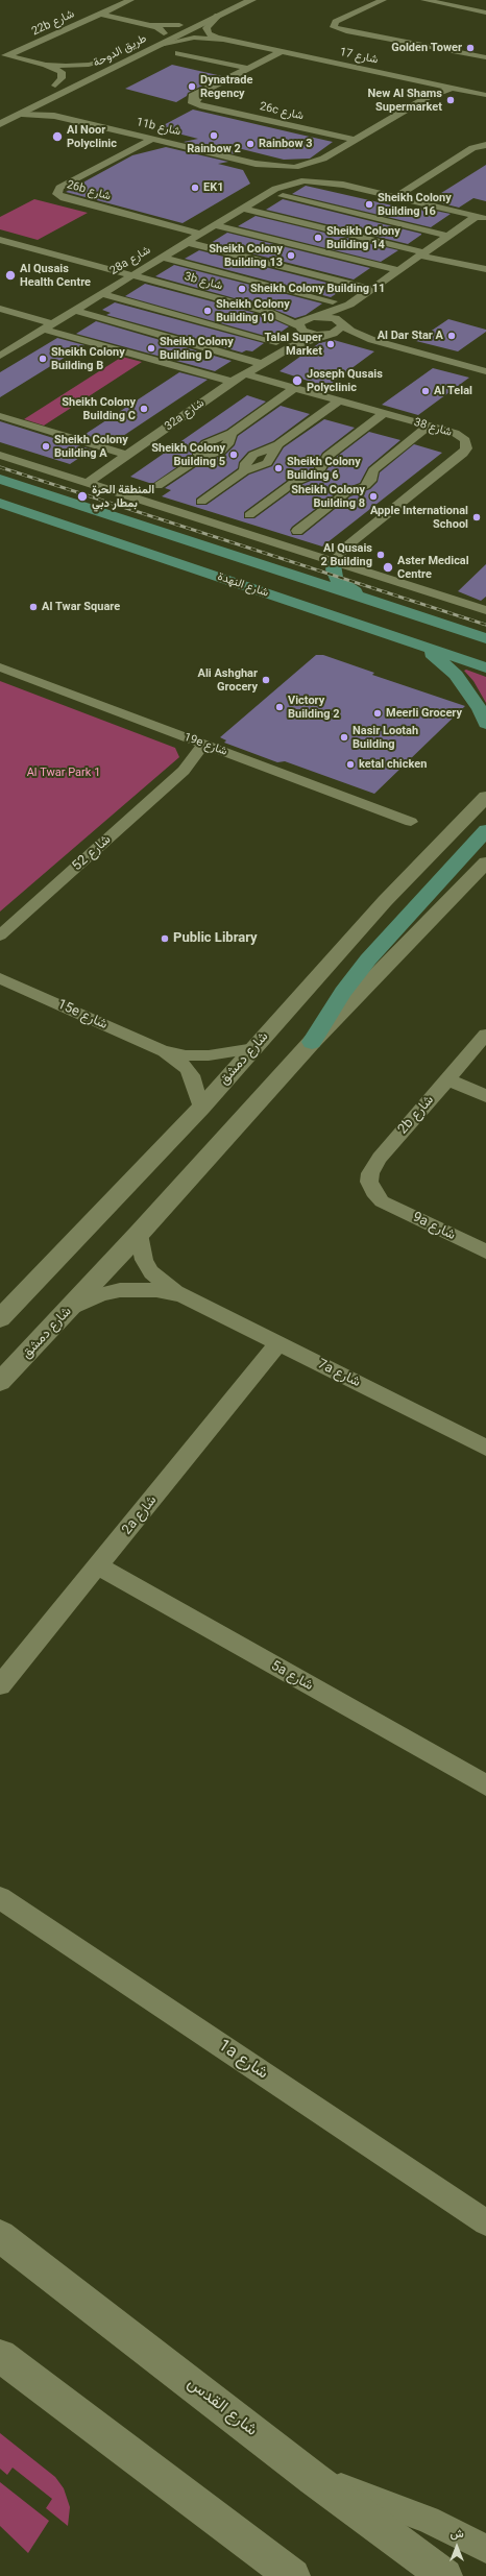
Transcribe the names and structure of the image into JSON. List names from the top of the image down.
{
  "streets": {
    "main road": [
      "طريق الدوحة",
      "شارع النهدة",
      "شارع دمشق",
      "شارع القدس"
    ],
    "street": [
      "22b شارع",
      "شارع 17",
      "26c شارع",
      "11b شارع",
      "26b شارع",
      "28a شارع",
      "3b شارع",
      "32a شارع",
      "شارع 38",
      "19e شارع",
      "شارع 52",
      "15e شارع",
      "2b شارع",
      "9a شارع",
      "7a شارع",
      "2a شارع",
      "5a شارع",
      "1a شارع"
    ]
  },
  "crossings": [
    ["طريق الدوحة", "شارع 17"],
    ["طريق الدوحة", "11b شارع"],
    ["شارع 17", "26c شارع"],
    ["11b شارع", "26b شارع"],
    ["11b شارع", "28a شارع"],
    ["26b شارع", "28a شارع"],
    ["28a شارع", "3b شارع"],
    ["3b شارع", "32a شارع"],
    ["32a شارع", "شارع 38"],
    ["19e شارع", "شارع 52"],
    ["15e شارع", "شارع دمشق"],
    ["شارع دمشق", "7a شارع"],
    ["2b شارع", "9a شارع"],
    ["7a شارع", "2a شارع"],
    ["2a شارع", "5a شارع"]
  ],
  "parks": ["Al Twar Park 1"],
  "places": [
    "Golden Tower",
    "Dynatrade Regency",
    "New Al Shams Supermarket",
    "Rainbow 2",
    "Al Noor Polyclinic",
    "Rainbow 3",
    "EK1",
    "Sheikh Colony Building 16",
    "Sheikh Colony Building 14",
    "Sheikh Colony Building 13",
    "Al Qusais Health Centre",
    "Sheikh Colony Building 11",
    "Sheikh Colony Building 10",
    "Al Dar Star A",
    "Talal Super Market",
    "Sheikh Colony Building D",
    "Sheikh Colony Building B",
    "Joseph Qusais Polyclinic",
    "Al Telal",
    "Sheikh Colony Building C",
    "Sheikh Colony Building A",
    "Sheikh Colony Building 5",
    "Sheikh Colony Building 6",
    "المنطقة الحرة بمطار دبي",
    "Sheikh Colony Building 8",
    "Apple International School",
    "Al Qusais 2 Building",
    "Aster Medical Centre",
    "Al Twar Square",
    "Ali Ashghar Grocery",
    "Victory Building 2",
    "Meerli Grocery",
    "Nasir Lootah Building",
    "ketal chicken",
    "Public Library"
  ],
  "north": "top"
}
